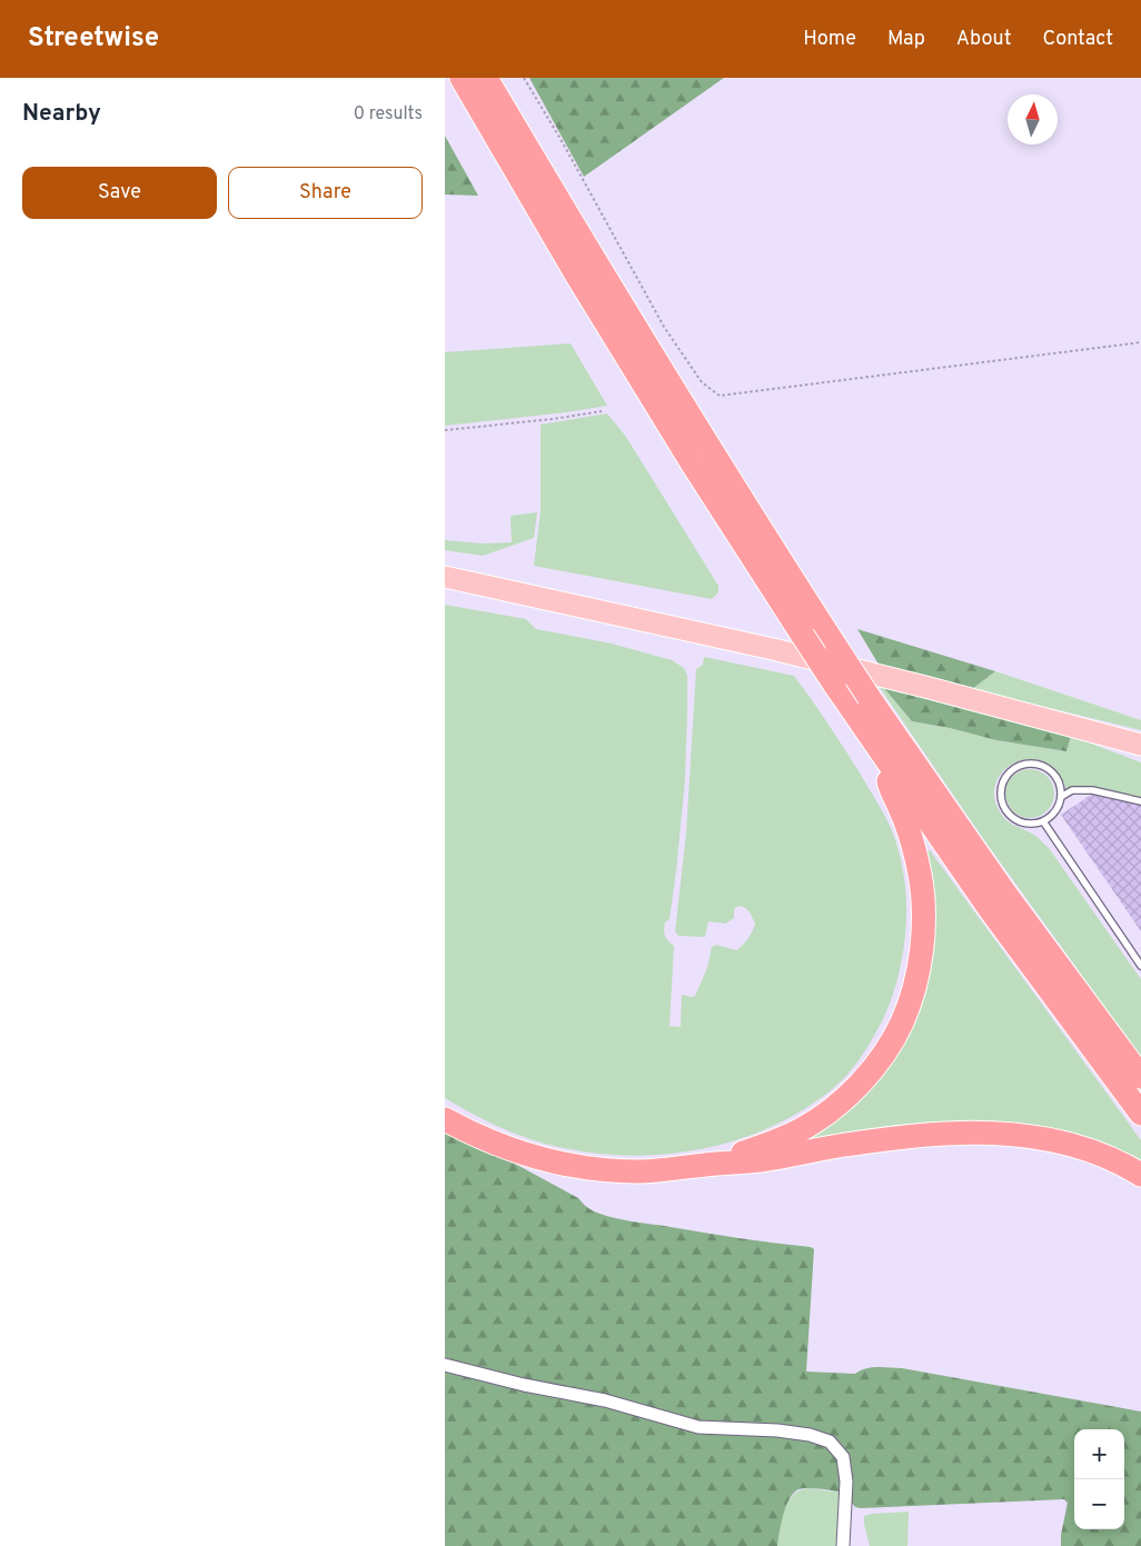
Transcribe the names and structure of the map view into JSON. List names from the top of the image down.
{
  "north": "top",
  "page": {
    "header": "Streetwise",
    "nav": [
      "Home",
      "Map",
      "About",
      "Contact"
    ],
    "heading": ["Nearby", "0 results"],
    "buttons": ["Save", "Share"],
    "map_buttons": ["+", "−"]
  }
}
